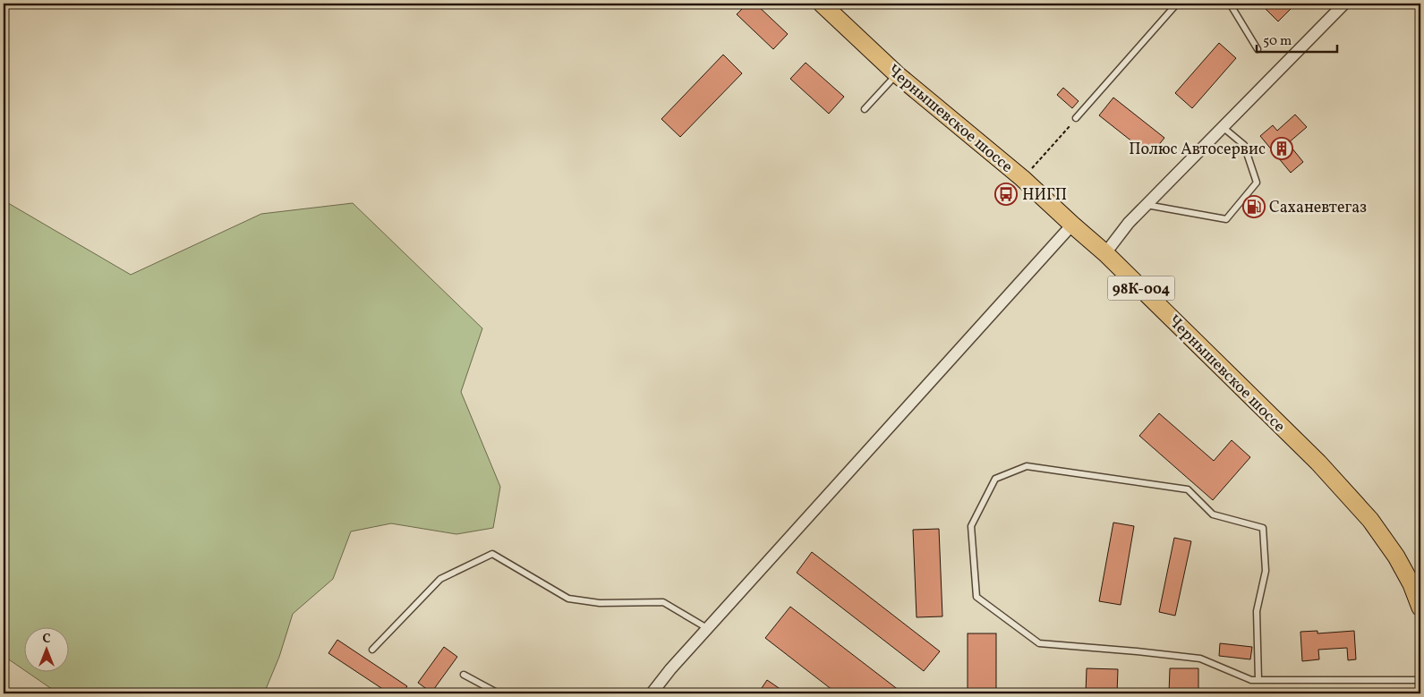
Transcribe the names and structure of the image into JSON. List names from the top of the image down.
{
  "streets": {
    "main road": ["Чернышевское шоссе", "98К-004"]
  },
  "places": {
    "building": ["Полюс Автосервис"],
    "bus stop": ["НИГП"],
    "fuel station": ["Саханевтегаз"]
  },
  "scale_bar": "50 m",
  "north": "top"
}
